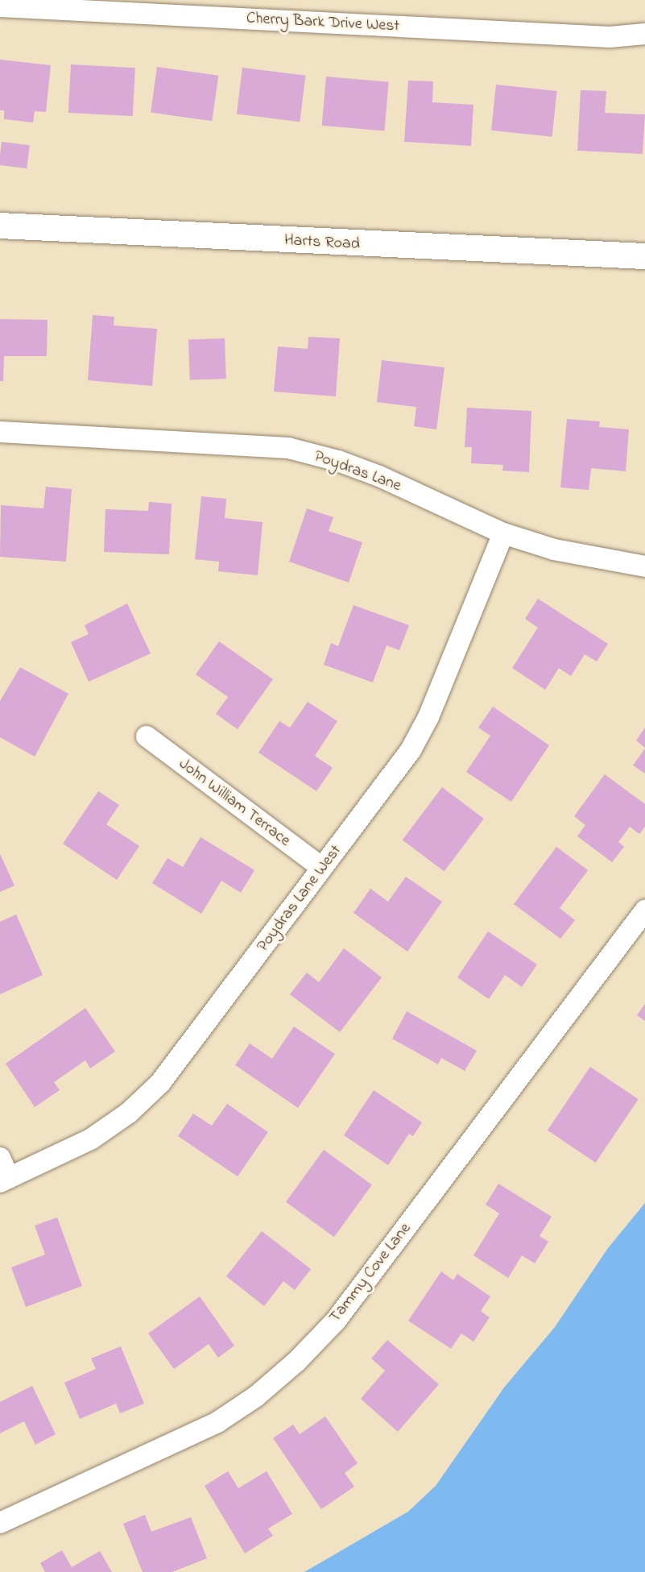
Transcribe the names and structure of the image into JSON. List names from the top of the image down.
{
  "streets": {
    "street": [
      "Cherry Bark Drive West",
      "Harts Road",
      "Poydras Lane",
      "John William Terrace",
      "Poydras Lane West",
      "Tammy Cove Lane"
    ]
  },
  "crossings": [
    ["Poydras Lane", "Poydras Lane West"],
    ["John William Terrace", "Poydras Lane West"]
  ]
}
